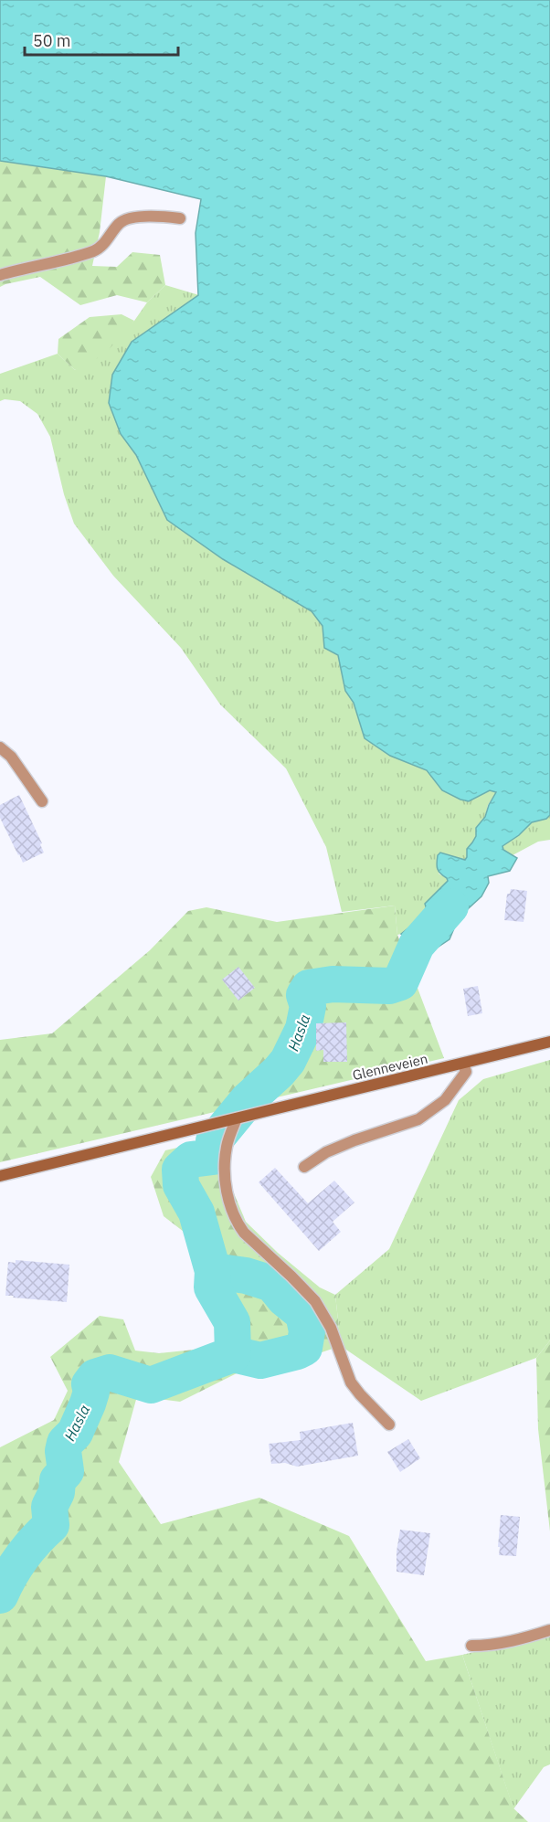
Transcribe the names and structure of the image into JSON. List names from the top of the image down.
{
  "streets": {
    "main road": ["Glenneveien"]
  },
  "water": ["Hasla"],
  "scale_bar": "50 m"
}
